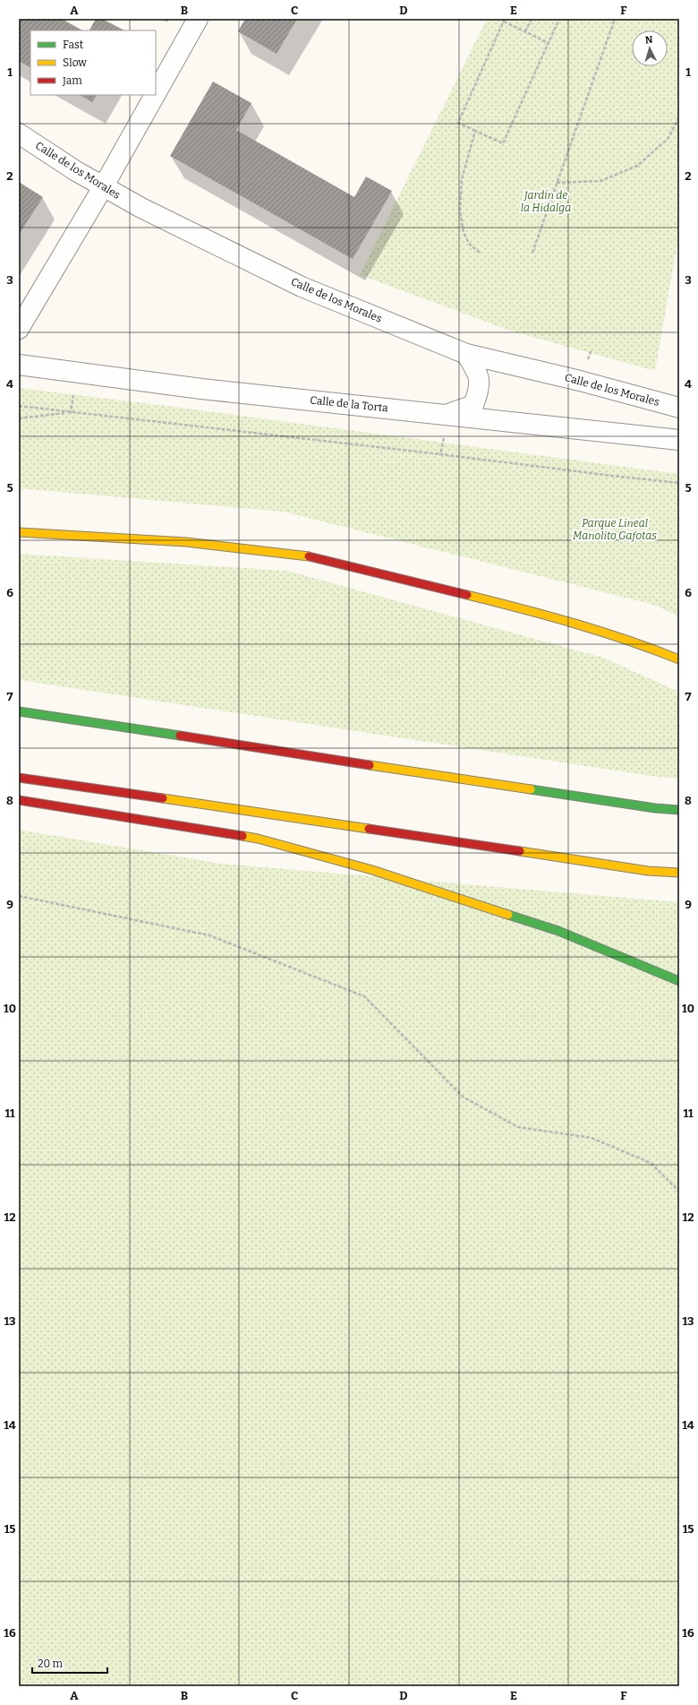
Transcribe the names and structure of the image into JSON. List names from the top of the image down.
{
  "streets": {
    "street": ["Calle de los Morales", "Calle de la Torta"]
  },
  "parks": ["Jardín de la Hidalga", "Parque Lineal Manolito Gafotas"],
  "legend": ["Fast", "Slow", "Jam"],
  "scale_bar": "20 m",
  "north": "top",
  "grid": {
    "columns": [
      "A",
      "B",
      "C",
      "D",
      "E",
      "F"
    ],
    "rows": [
      "1",
      "2",
      "3",
      "4",
      "5",
      "6",
      "7",
      "8",
      "9",
      "10",
      "11",
      "12",
      "13",
      "14",
      "15",
      "16"
    ]
  }
}
